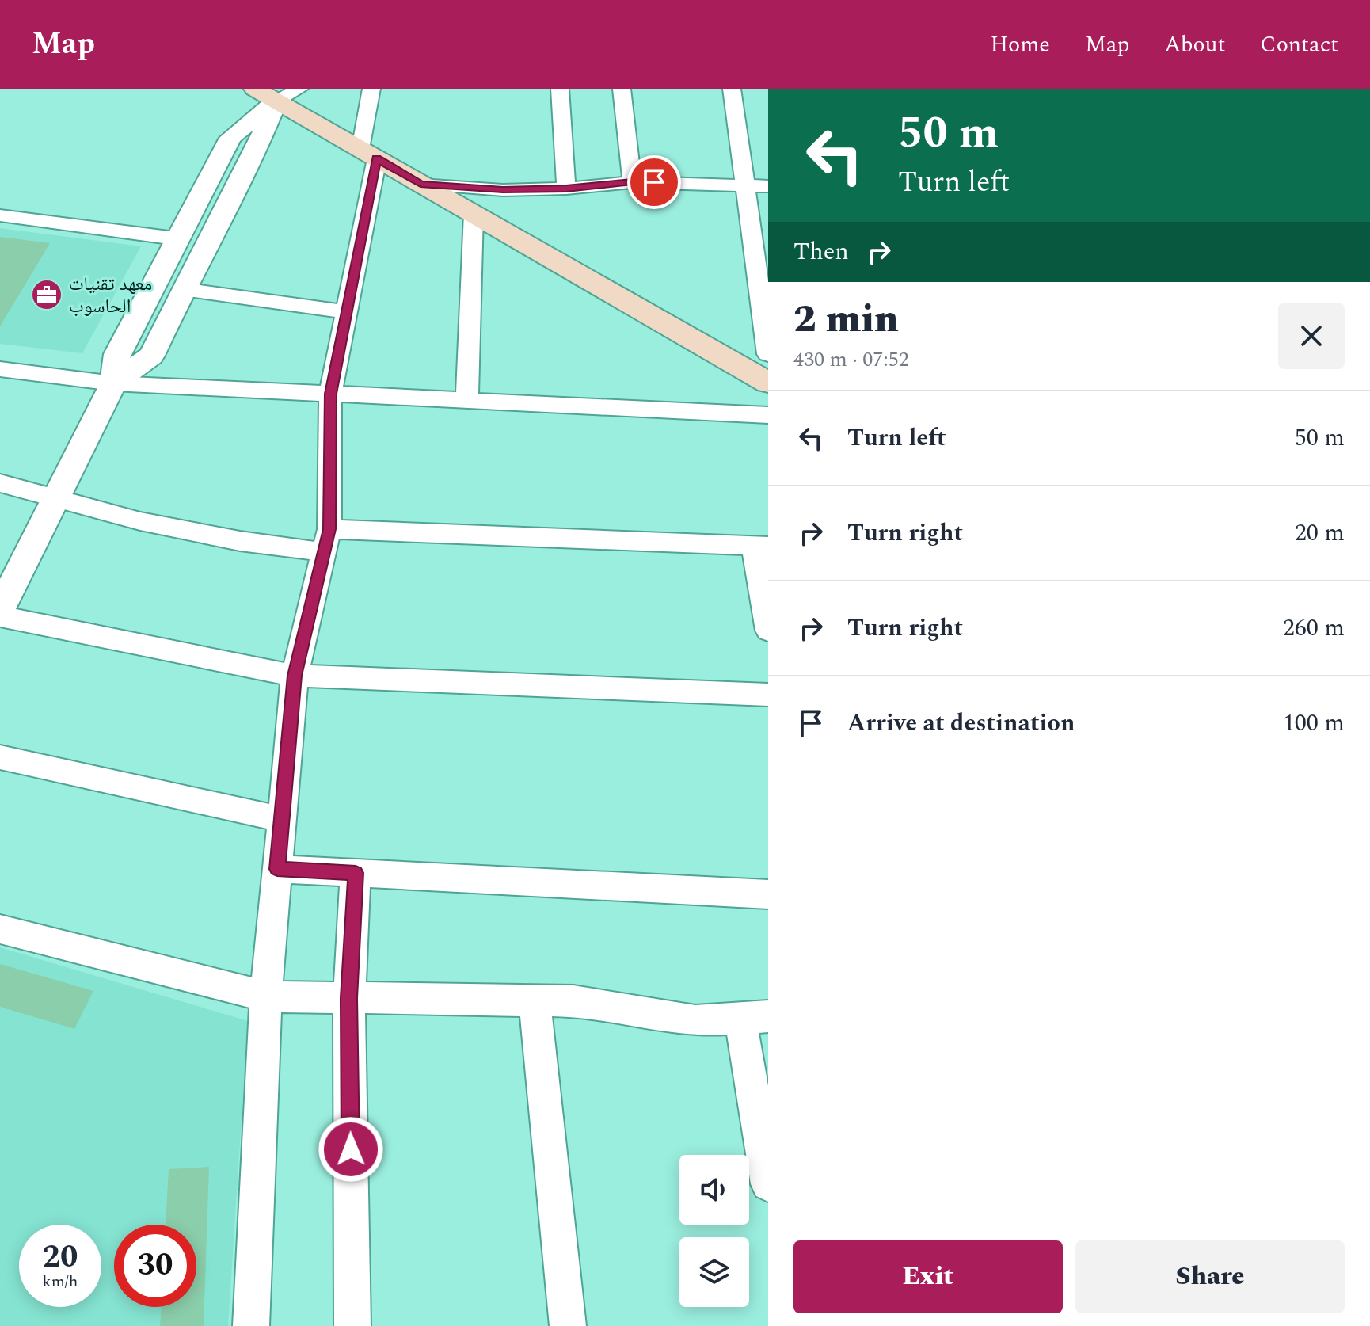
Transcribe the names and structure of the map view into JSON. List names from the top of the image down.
{
  "places": {
    "office": ["معهد تقنيات الحاسوب"]
  },
  "page": {
    "header": "Map",
    "nav": [
      "Home",
      "Map",
      "About",
      "Contact"
    ],
    "turn": ["50 m", "Turn left"],
    "then": "Then",
    "heading": ["2 min", "430 m · 07:52"],
    "list": [
      {
        "name": "Turn left",
        "value": "50 m"
      },
      {
        "name": "Turn right",
        "value": "20 m"
      },
      {
        "name": "Turn right",
        "value": "260 m"
      },
      {
        "name": "Arrive at destination",
        "value": "100 m"
      }
    ],
    "speed": "20 km/h",
    "limit": "30",
    "buttons": ["Exit", "Share"]
  }
}
